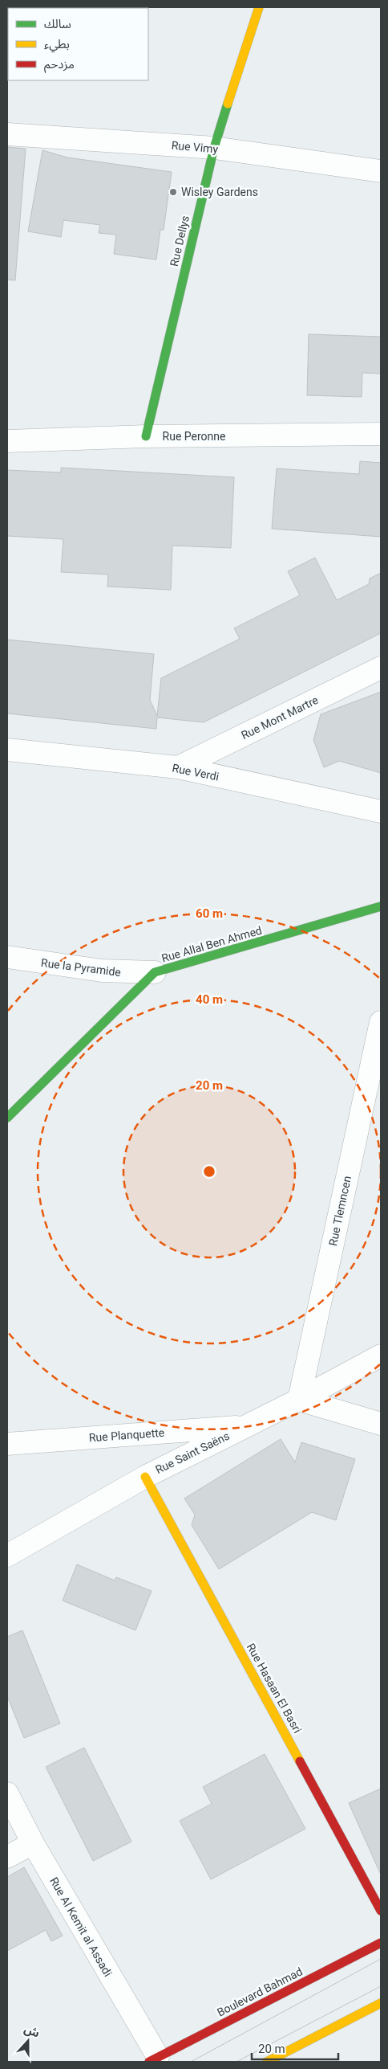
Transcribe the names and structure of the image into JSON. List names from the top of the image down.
{
  "streets": {
    "street": [
      "Rue Vimy",
      "Rue Dellys",
      "Rue Peronne",
      "Rue Mont Martre",
      "Rue Verdi",
      "Rue Allal Ben Ahmed",
      "Rue la Pyramide",
      "Rue Tlemncen",
      "Rue Planquette",
      "Rue Saint Saëns",
      "Rue Hasaan El Basri",
      "Rue Al Kemit al Assadi",
      "Boulevard Bahmad"
    ]
  },
  "crossings": [
    ["Rue Vimy", "Rue Dellys"],
    ["Rue Dellys", "Rue Peronne"],
    ["Rue Mont Martre", "Rue Verdi"],
    ["Rue Allal Ben Ahmed", "Rue la Pyramide"],
    ["Rue Tlemncen", "Rue Saint Saëns"],
    ["Rue Planquette", "Rue Saint Saëns"],
    ["Rue Saint Saëns", "Rue Hasaan El Basri"],
    ["Rue Al Kemit al Assadi", "Boulevard Bahmad"]
  ],
  "places": ["Wisley Gardens"],
  "legend": ["سالك", "بطيء", "مزدحم"],
  "scale_bar": "20 m",
  "north": "top",
  "rings": ["60 m", "40 m", "20 m"]
}
